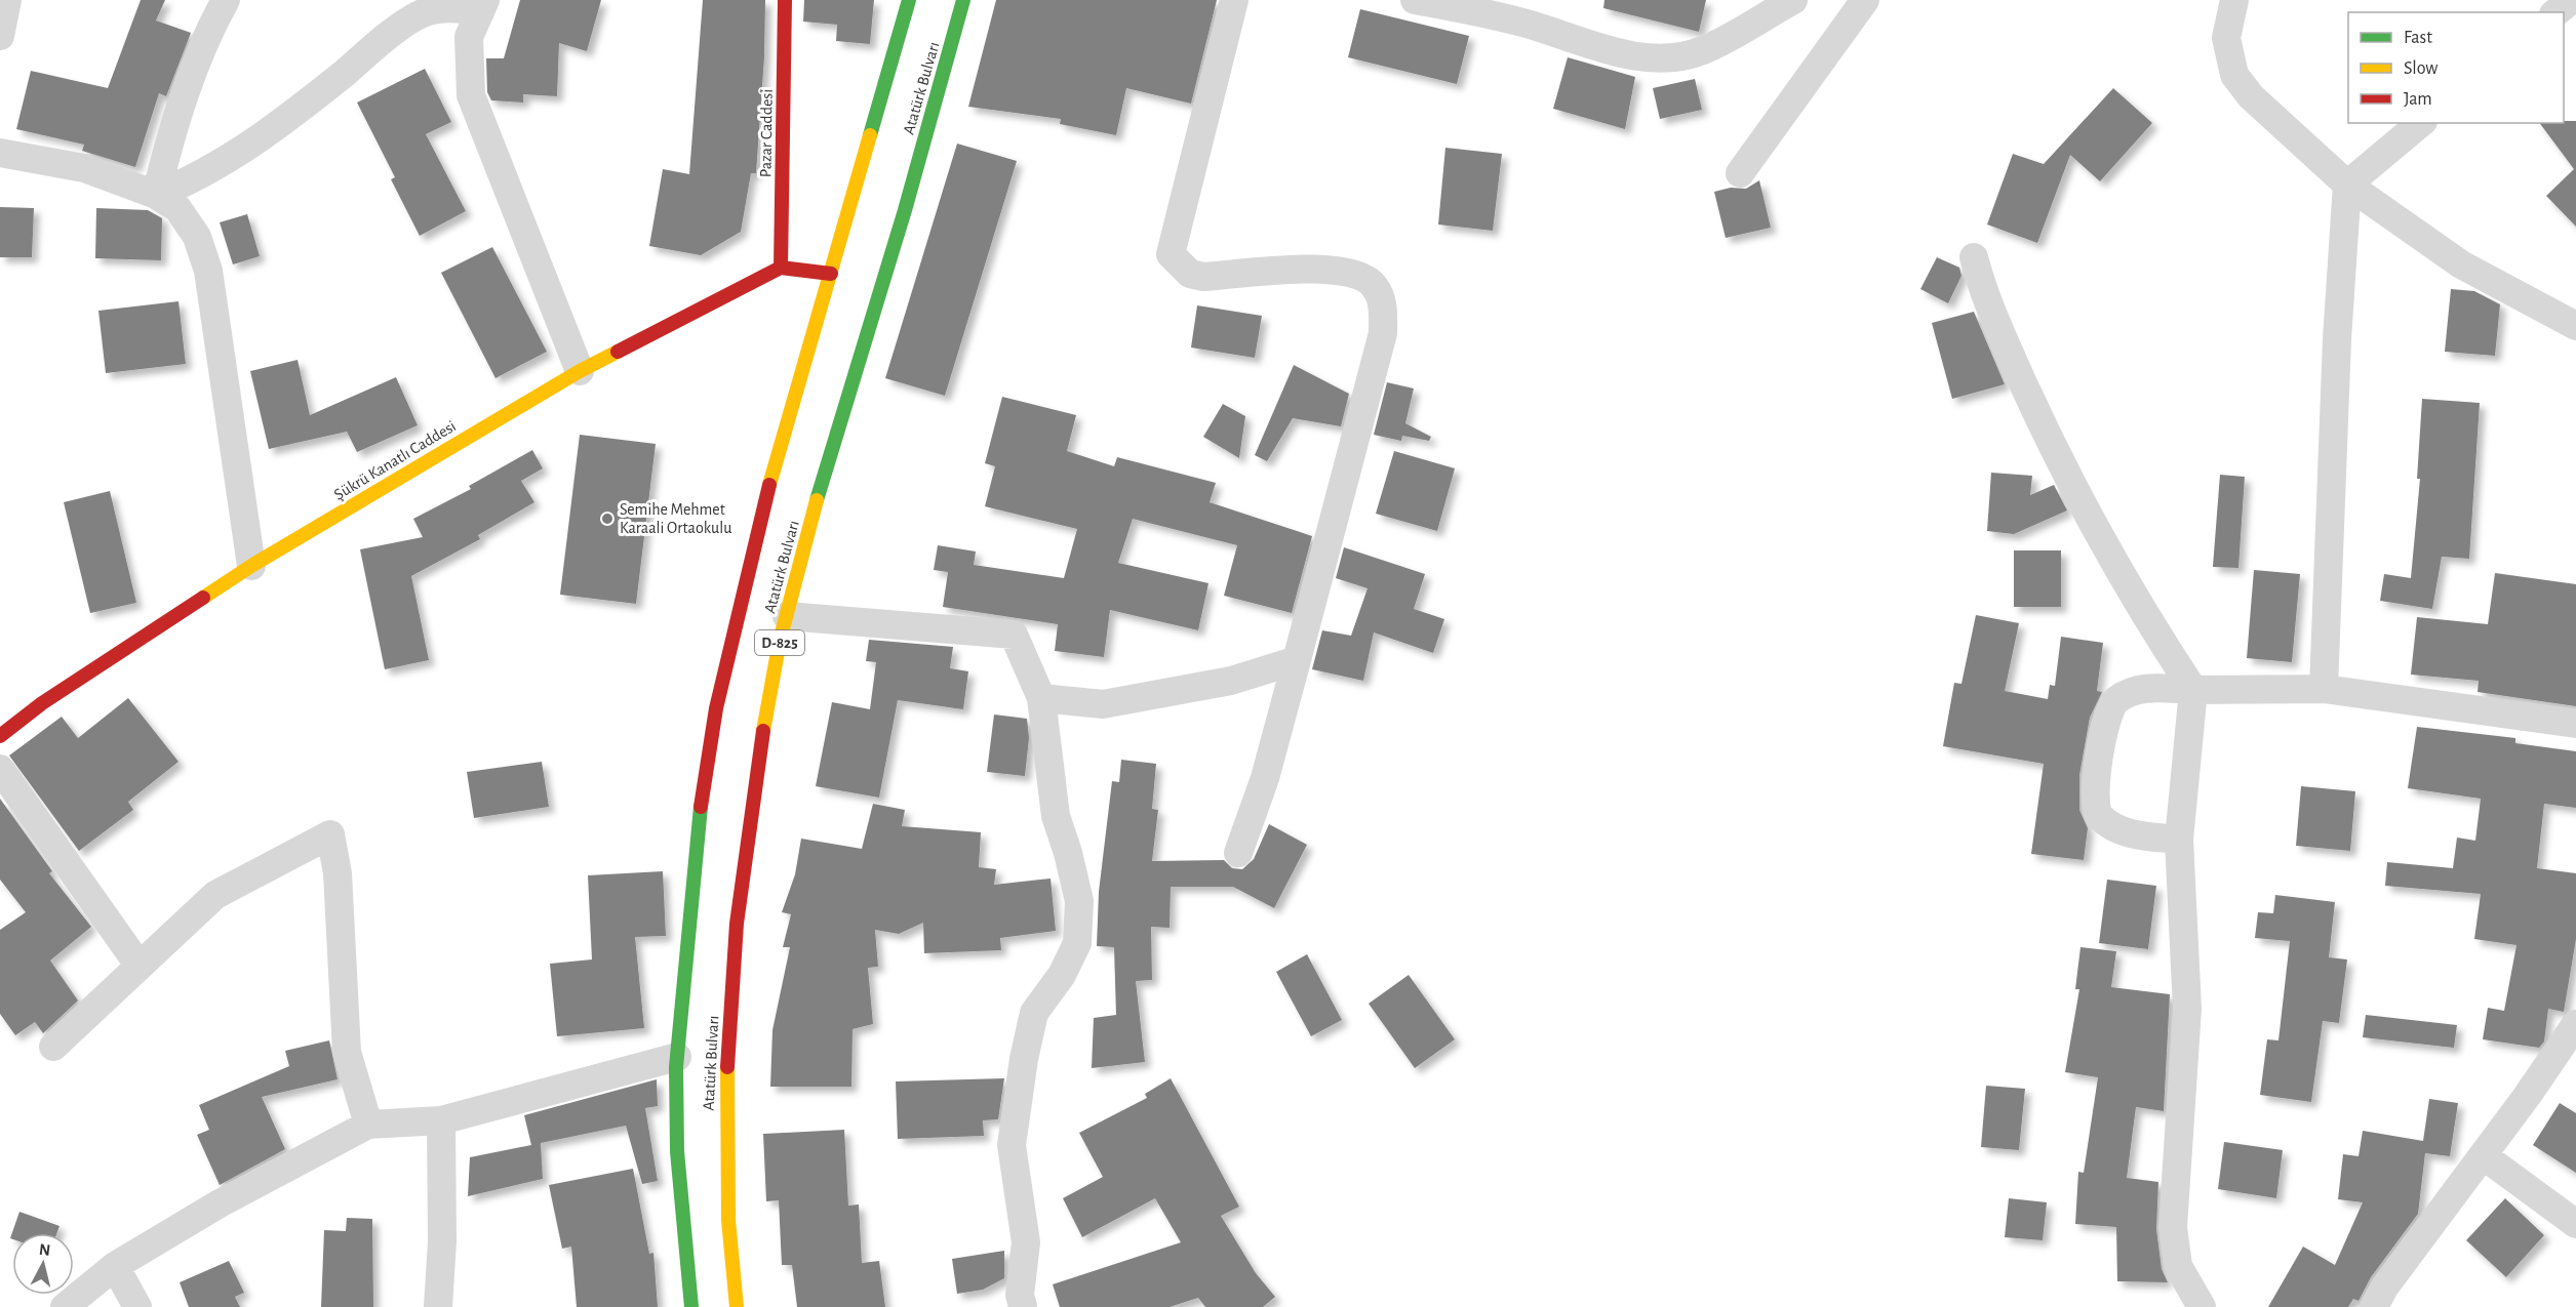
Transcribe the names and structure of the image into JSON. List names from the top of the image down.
{
  "streets": {
    "main road": [
      "Atatürk Bulvarı",
      "Pazar Caddesi",
      "Şükrü Kanatlı Caddesi",
      "D-825"
    ]
  },
  "crossings": [
    ["Pazar Caddesi", "Şükrü Kanatlı Caddesi"]
  ],
  "places": ["Semihe Mehmet Karaali Ortaokulu"],
  "legend": ["Fast", "Slow", "Jam"],
  "north": "top"
}
